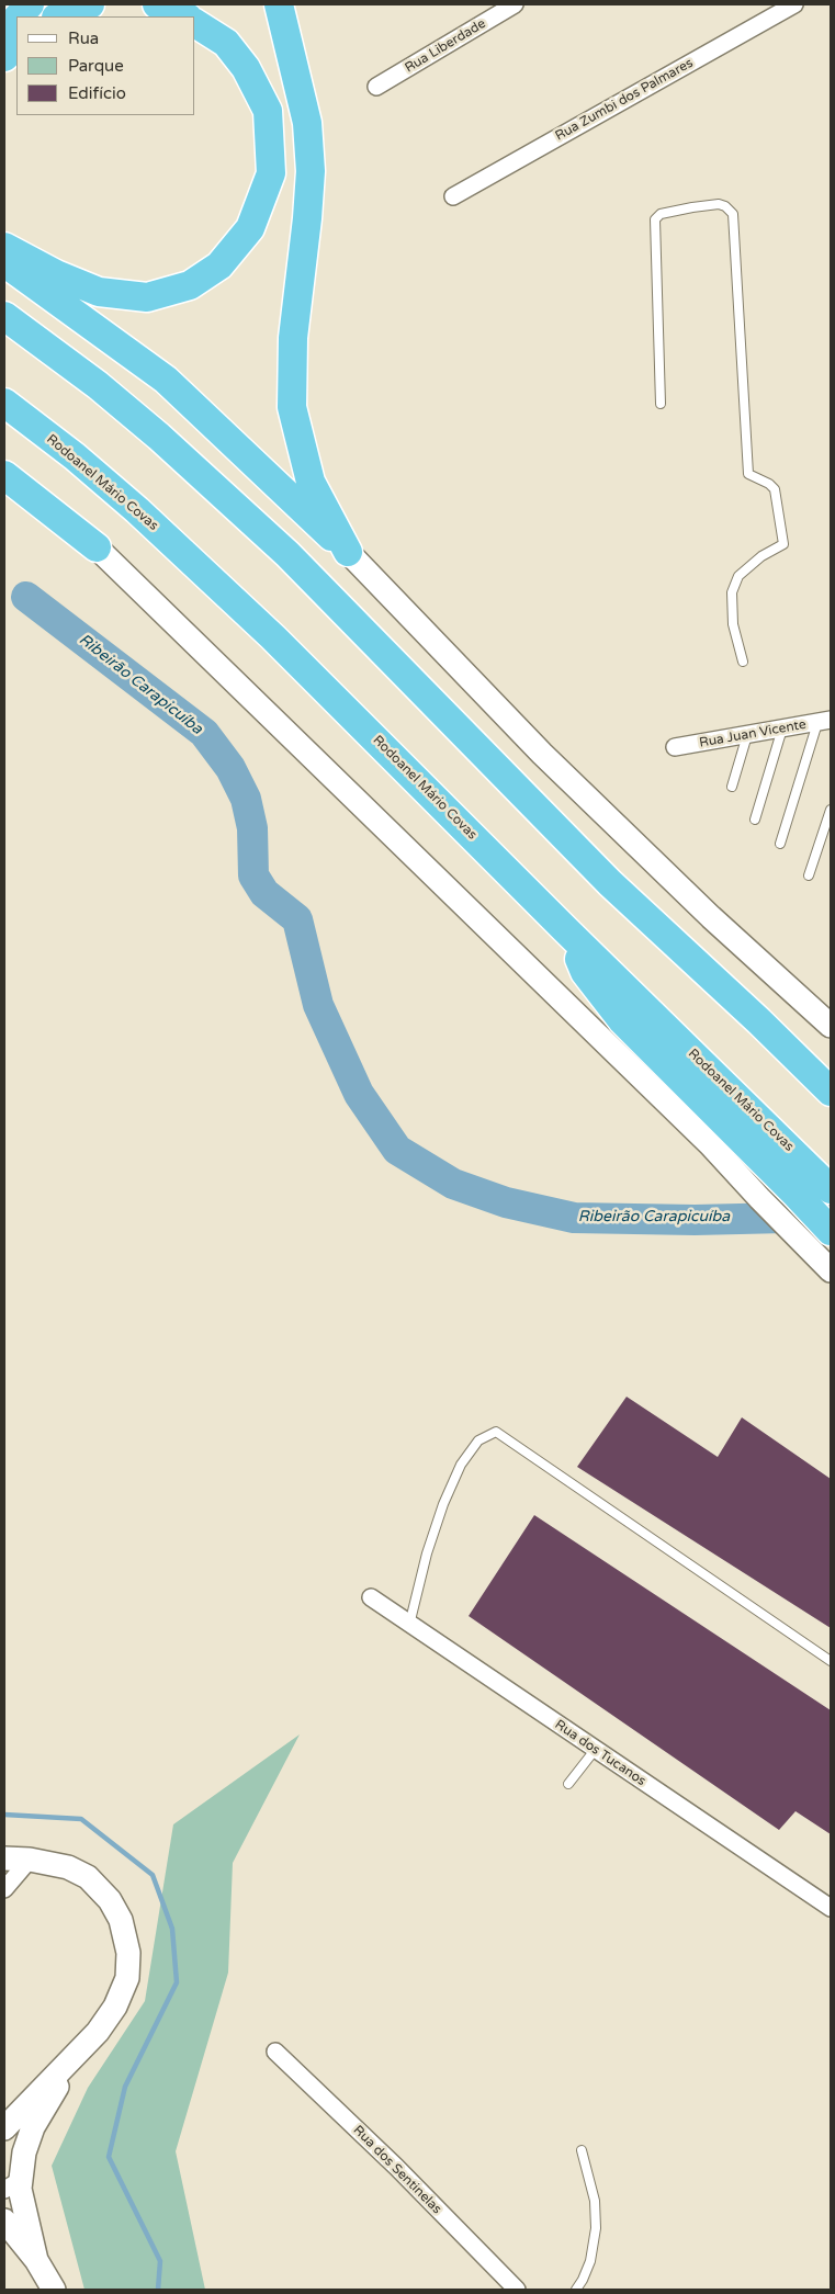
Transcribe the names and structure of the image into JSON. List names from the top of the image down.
{
  "streets": {
    "highway": ["Rodoanel Mário Covas"],
    "street": [
      "Rua Liberdade",
      "Rua Zumbi dos Palmares",
      "Rua Juan Vicente",
      "Rua dos Tucanos",
      "Rua dos Sentinelas"
    ]
  },
  "water": ["Ribeirão Carapicuíba"],
  "legend": ["Rua", "Parque", "Edifício"]
}
